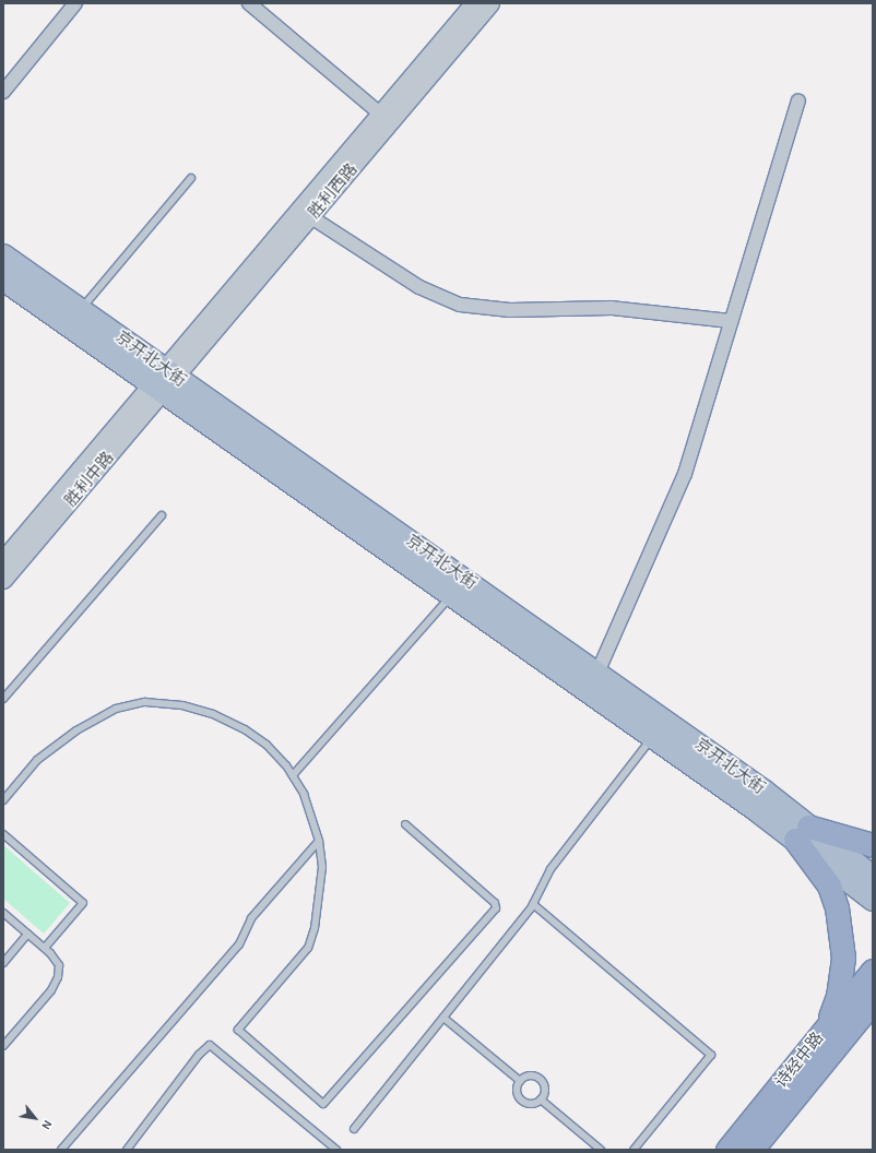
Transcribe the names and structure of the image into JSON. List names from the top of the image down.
{
  "streets": {
    "highway": ["诗经中路"],
    "main road": ["京开北大街"],
    "street": ["胜利西路", "胜利中路"]
  },
  "crossings": [
    ["胜利西路", "京开北大街"],
    ["胜利西路", "胜利中路"],
    ["京开北大街", "胜利中路"]
  ],
  "north": "bottom right"
}
